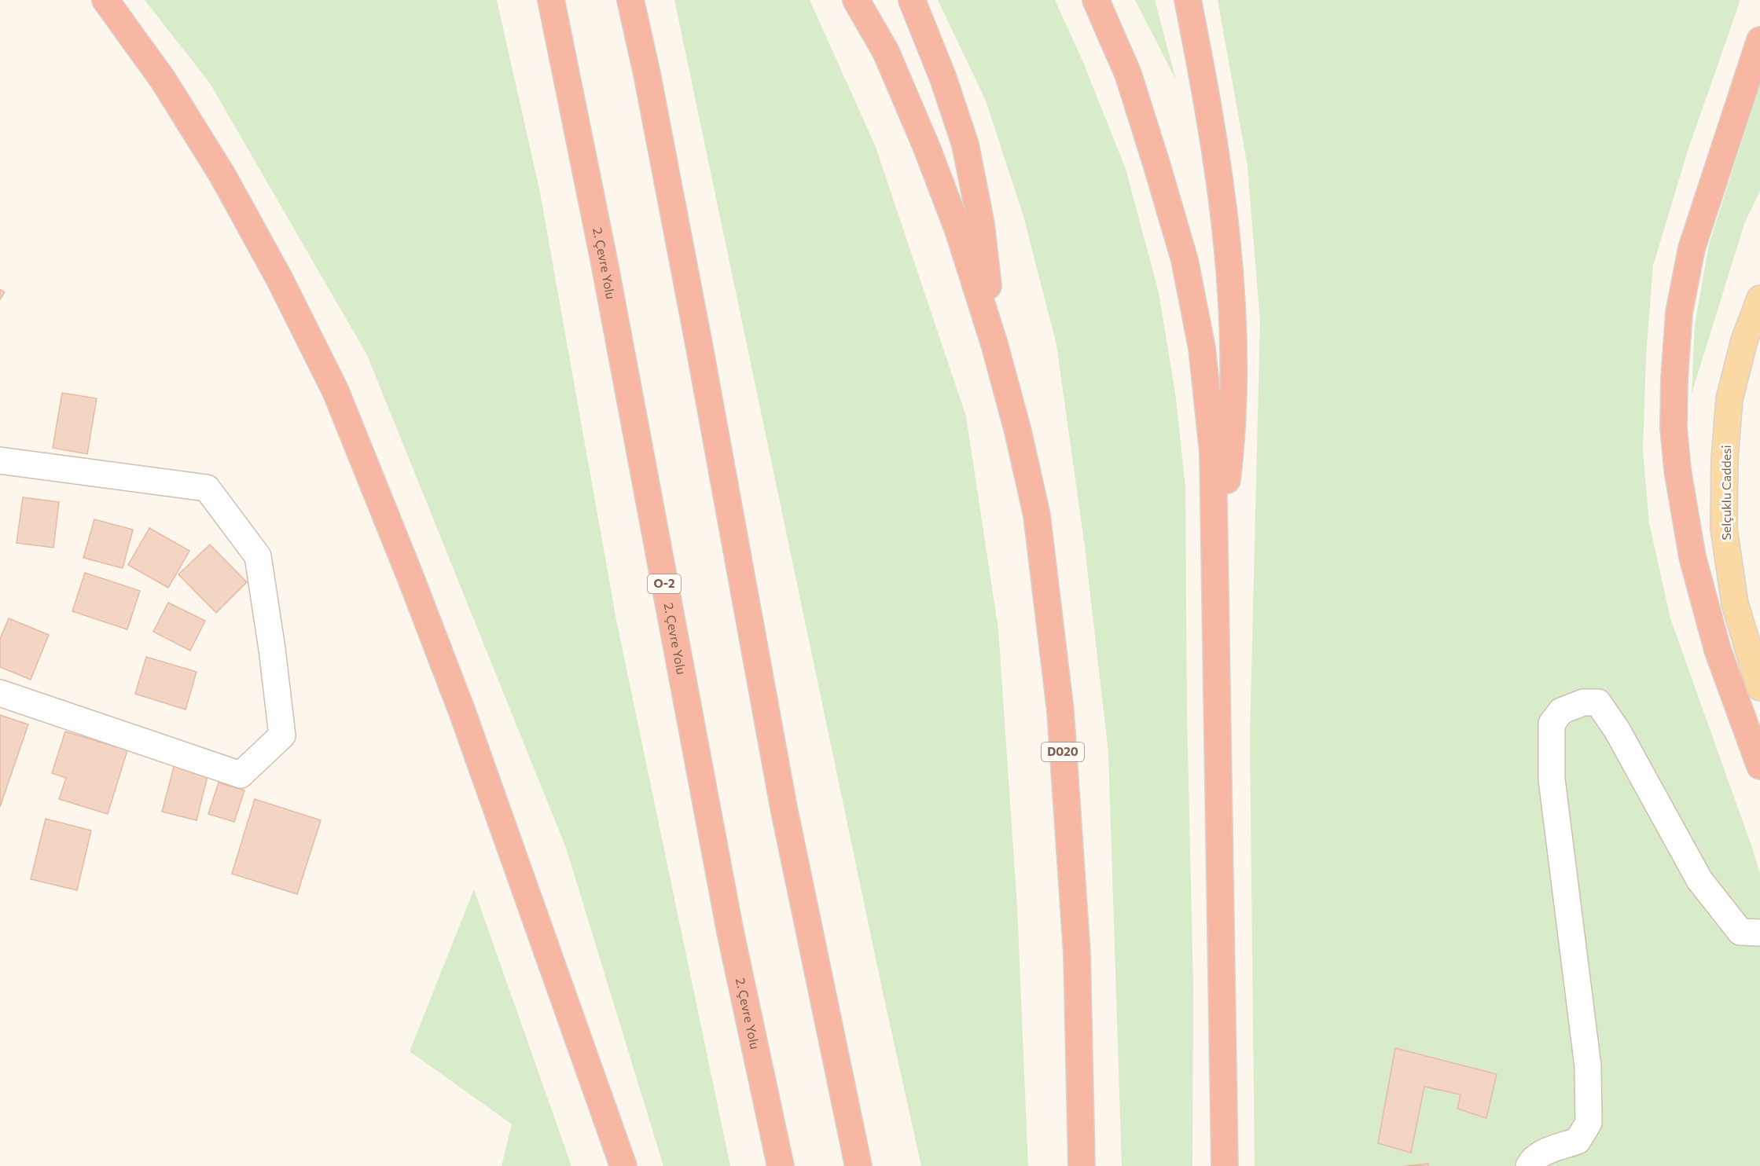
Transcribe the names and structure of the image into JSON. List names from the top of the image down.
{
  "streets": {
    "highway": ["2. Çevre Yolu", "O-2", "D020"],
    "main road": ["Selçuklu Caddesi"]
  }
}
